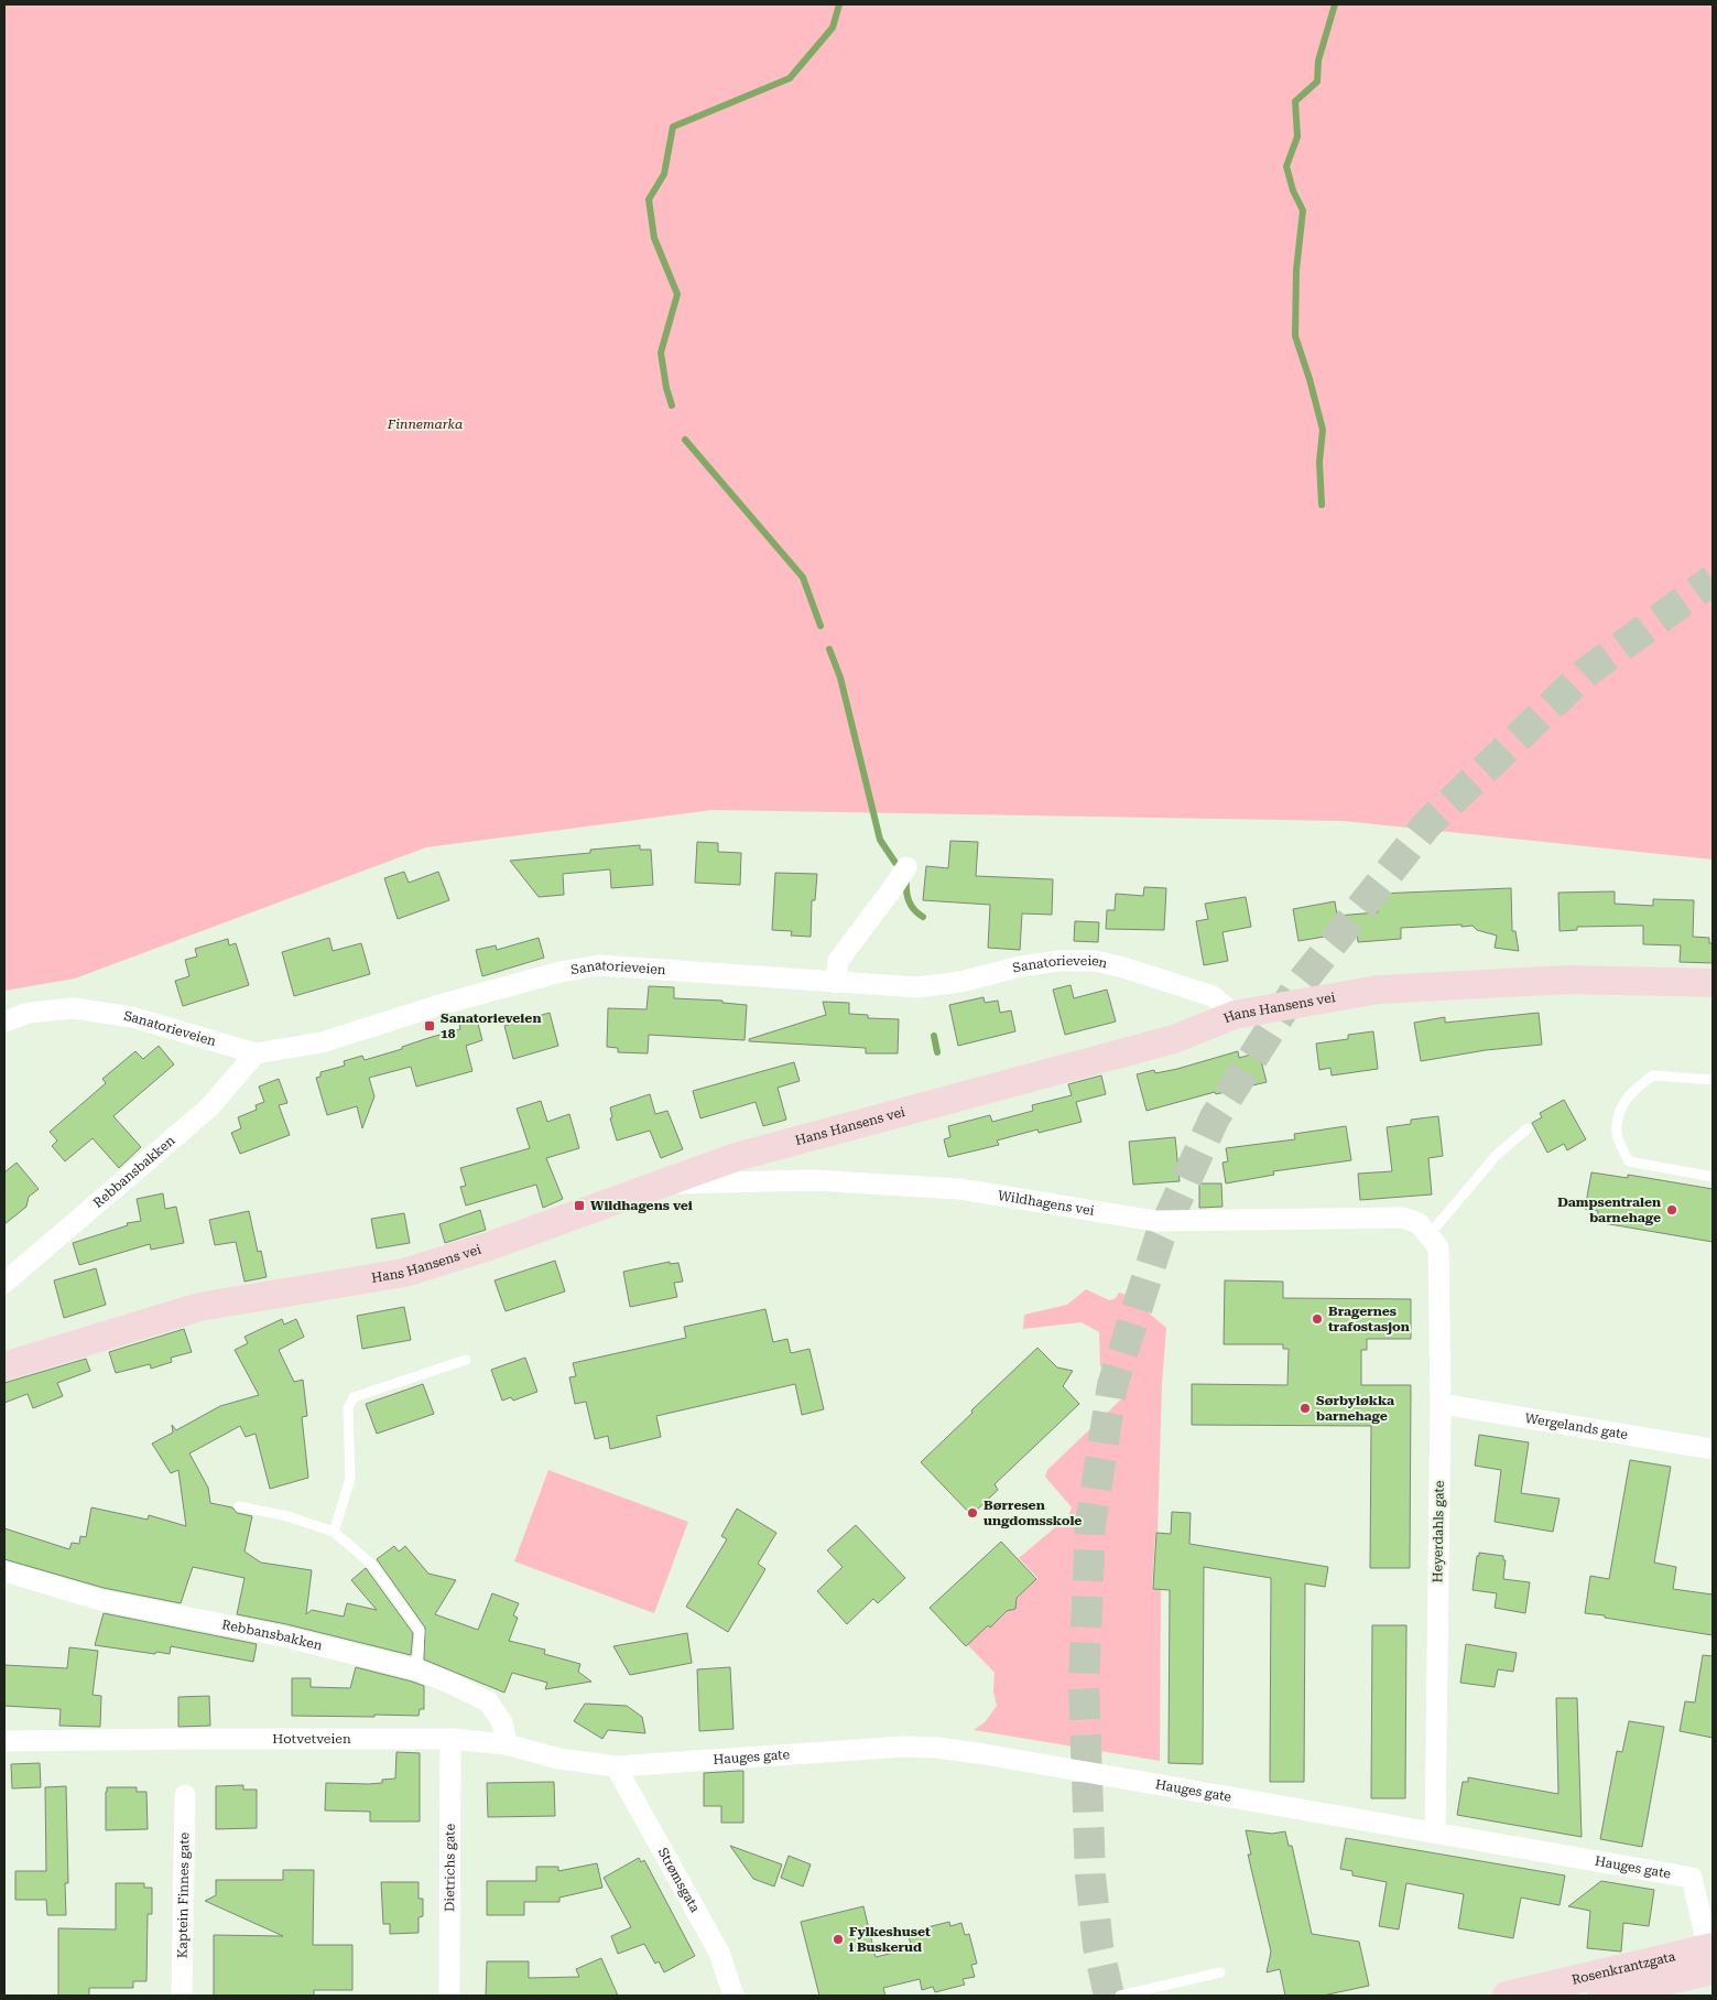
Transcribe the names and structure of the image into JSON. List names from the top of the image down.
{
  "streets": {
    "main road": ["Hans Hansens vei", "Rosenkrantzgata"],
    "street": [
      "Sanatorieveien",
      "Rebbansbakken",
      "Wildhagens vei",
      "Wergelands gate",
      "Heyerdahls gate",
      "Hotvetveien",
      "Hauges gate",
      "Dietrichs gate",
      "Strømsgata",
      "Kaptein Finnes gate"
    ]
  },
  "crossings": [
    ["Sanatorieveien", "Hans Hansens vei"],
    ["Sanatorieveien", "Rebbansbakken"],
    ["Hans Hansens vei", "Wildhagens vei"],
    ["Rebbansbakken", "Hotvetveien"],
    ["Wildhagens vei", "Heyerdahls gate"],
    ["Wergelands gate", "Heyerdahls gate"],
    ["Heyerdahls gate", "Hauges gate"],
    ["Hotvetveien", "Hauges gate"],
    ["Hotvetveien", "Dietrichs gate"],
    ["Hotvetveien", "Strømsgata"],
    ["Hauges gate", "Strømsgata"],
    ["Hauges gate", "Rosenkrantzgata"]
  ],
  "parks": ["Finnemarka"],
  "places": {
    "transit": ["Sanatorieveien 18", "Wildhagens vei"],
    "other": [
      "Dampsentralen barnehage",
      "Bragernes trafostasjon",
      "Sørbyløkka barnehage",
      "Børresen ungdomsskole",
      "Fylkeshuset i Buskerud"
    ]
  }
}
